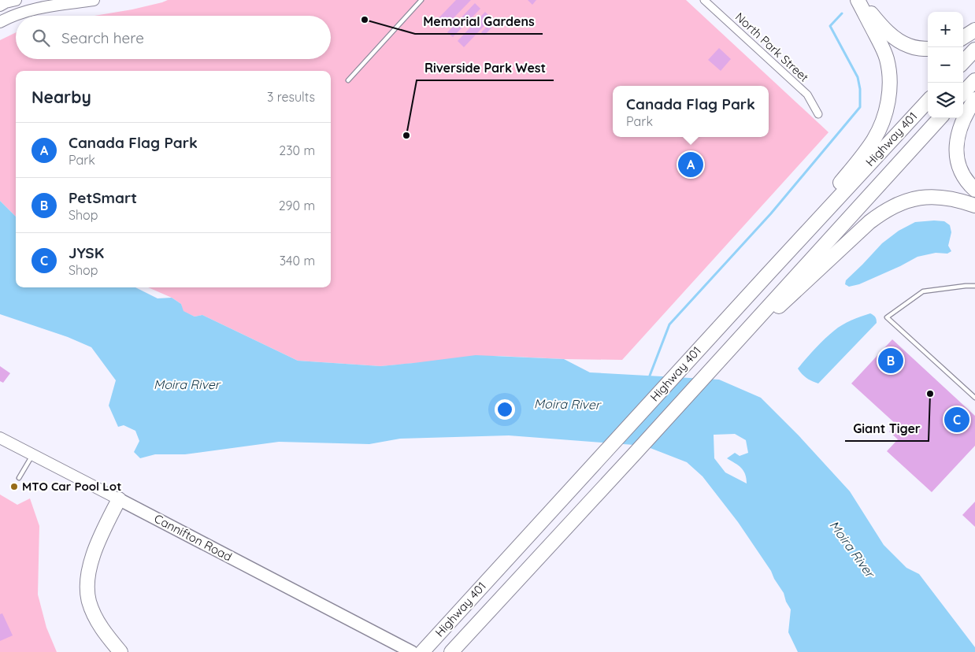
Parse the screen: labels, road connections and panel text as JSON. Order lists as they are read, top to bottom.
{
  "streets": {
    "highway": ["Highway 401"],
    "main road": ["Cannifton Road"],
    "street": ["North Park Street"]
  },
  "water": ["Moira River"],
  "places": [
    "Memorial Gardens",
    "Riverside Park West",
    "Giant Tiger",
    "MTO Car Pool Lot"
  ],
  "page": {
    "map_buttons": ["+", "−"],
    "search": "Search here",
    "heading": ["Nearby", "3 results"],
    "popup": ["Canada Flag Park", "Park"],
    "list": [
      {
        "mark": "A",
        "name": "Canada Flag Park",
        "note": "Park",
        "value": "230 m"
      },
      {
        "mark": "B",
        "name": "PetSmart",
        "note": "Shop",
        "value": "290 m"
      },
      {
        "mark": "C",
        "name": "JYSK",
        "note": "Shop",
        "value": "340 m"
      }
    ],
    "pins": ["A", "B", "C"]
  }
}
